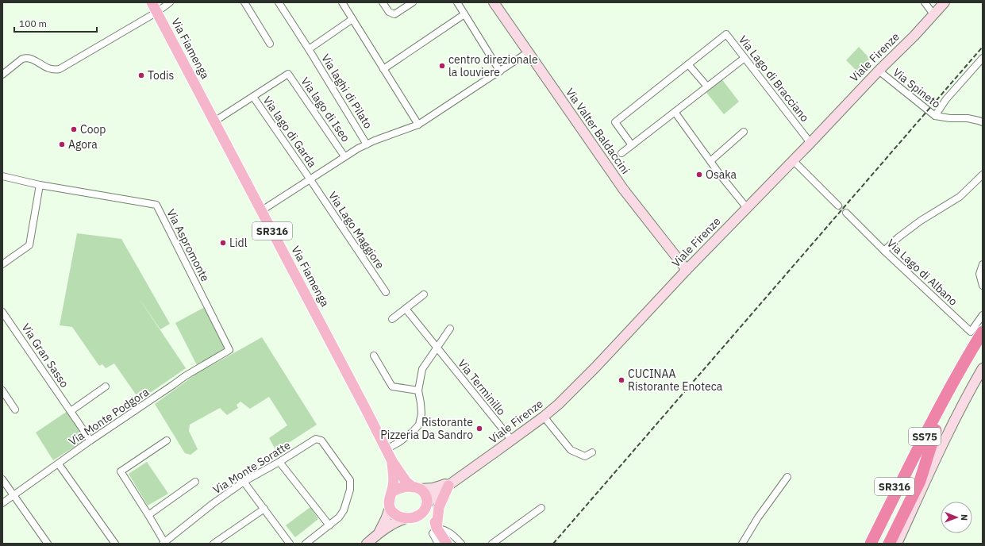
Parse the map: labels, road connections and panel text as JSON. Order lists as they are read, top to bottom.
{
  "streets": {
    "highway": ["SR316", "SS75"],
    "main road": ["Via Fiamenga", "Viale Firenze", "Via Valter Baldaccini"],
    "street": [
      "Via Lago di Bracciano",
      "Via Spineto",
      "Via laghi di Pilato",
      "Via lago di Iseo",
      "Via lago di Garda",
      "Via Lago Maggiore",
      "Via Aspromonte",
      "Via Lago di Albano",
      "Via Gran Sasso",
      "Via Terminillo",
      "Via Monte Podgora",
      "Via Monte Soratte"
    ]
  },
  "crossings": [
    ["Via Fiamenga", "Viale Firenze"],
    ["Via Fiamenga", "SR316"],
    ["Viale Firenze", "Via Lago di Bracciano"],
    ["Viale Firenze", "Via Spineto"],
    ["Viale Firenze", "Via Valter Baldaccini"],
    ["Viale Firenze", "SR316"],
    ["Viale Firenze", "Via Terminillo"],
    ["Via lago di Iseo", "Via lago di Garda"],
    ["Via lago di Garda", "Via Lago Maggiore"],
    ["SR316", "SS75"],
    ["Via Aspromonte", "Via Monte Podgora"],
    ["Via Gran Sasso", "Via Monte Podgora"]
  ],
  "places": [
    "centro direzionale la louviere",
    "Todis",
    "Coop",
    "Agora",
    "Osaka",
    "Lidl",
    "CUCINAA Ristorante Enoteca",
    "Ristorante Pizzeria Da Sandro"
  ],
  "scale_bar": "100 m",
  "north": "right"
}
